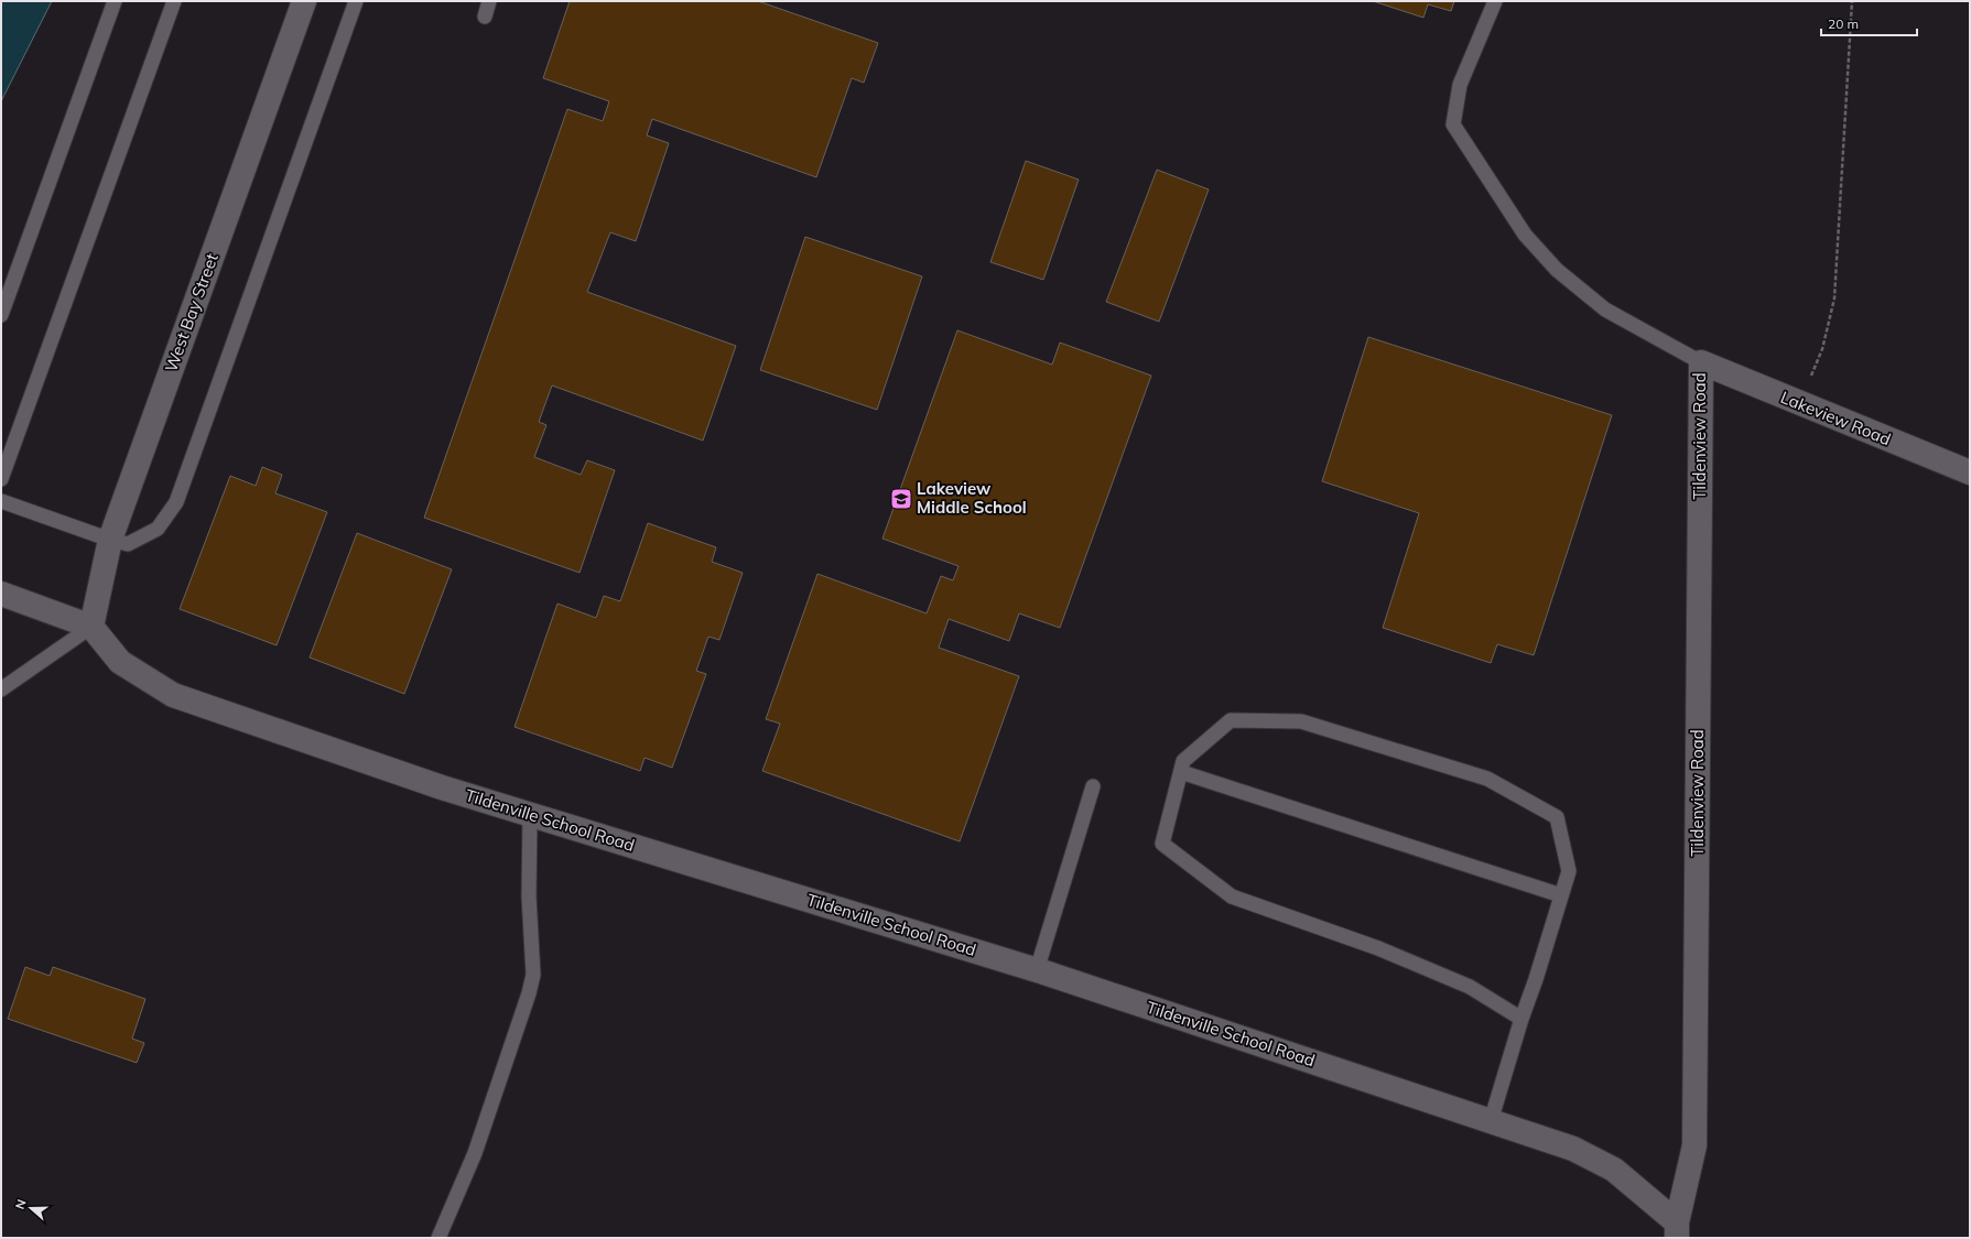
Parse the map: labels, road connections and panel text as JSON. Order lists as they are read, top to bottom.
{
  "streets": {
    "street": [
      "West Bay Street",
      "Lakeview Road",
      "Tildenview Road",
      "Tildenville School Road"
    ]
  },
  "crossings": [
    ["West Bay Street", "Tildenville School Road"],
    ["Lakeview Road", "Tildenview Road"],
    ["Tildenview Road", "Tildenville School Road"]
  ],
  "places": {
    "school or university": ["Lakeview Middle School"]
  },
  "scale_bar": "20 m",
  "north": "left"
}
